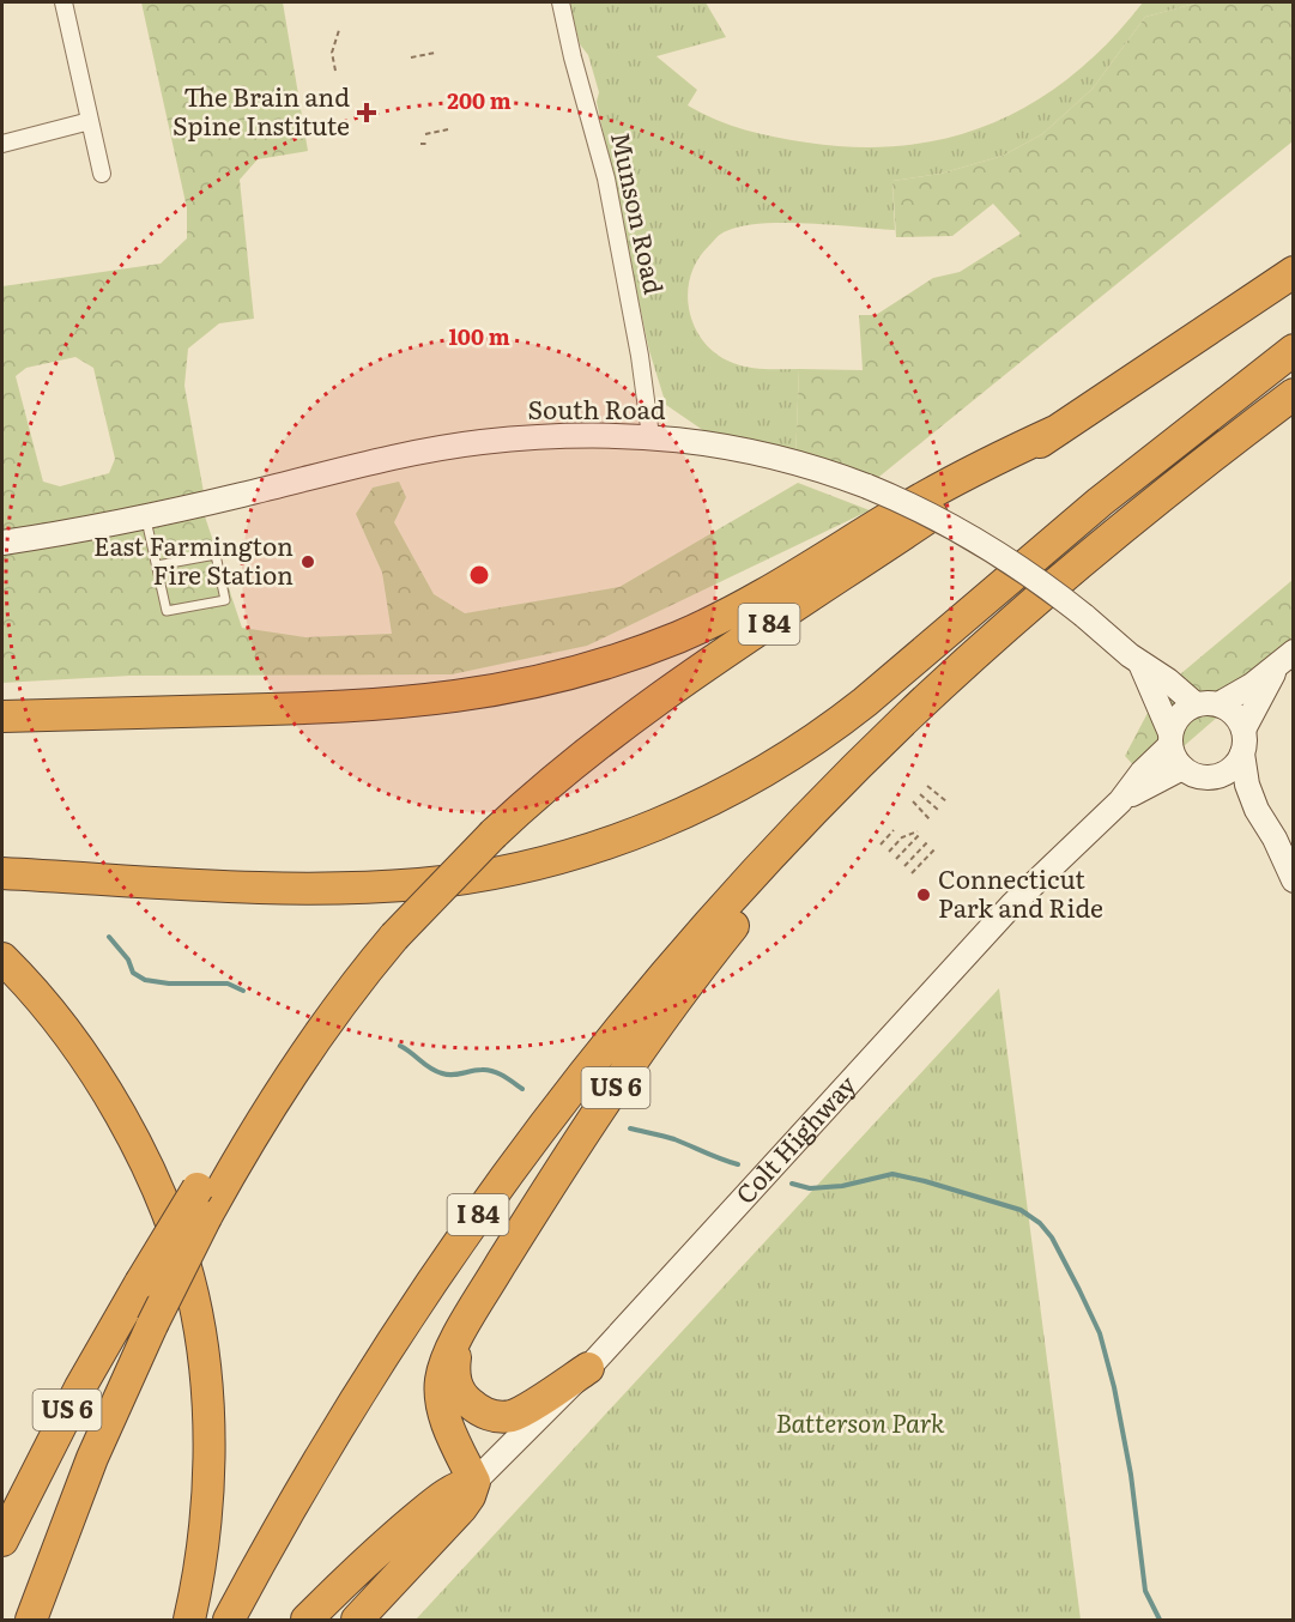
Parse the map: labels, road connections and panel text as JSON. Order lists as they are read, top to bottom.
{
  "streets": {
    "highway": ["I 84", "US 6", "Colt Highway"],
    "main road": ["South Road"],
    "street": ["Munson Road"]
  },
  "crossings": [
    ["Munson Road", "South Road"],
    ["South Road", "Colt Highway"],
    ["I 84", "US 6"],
    ["US 6", "Colt Highway"]
  ],
  "parks": ["Batterson Park"],
  "places": {
    "health": ["The Brain and Spine Institute"],
    "other": ["East Farmington Fire Station", "Connecticut Park and Ride"]
  },
  "rings": ["200 m", "100 m"]
}
